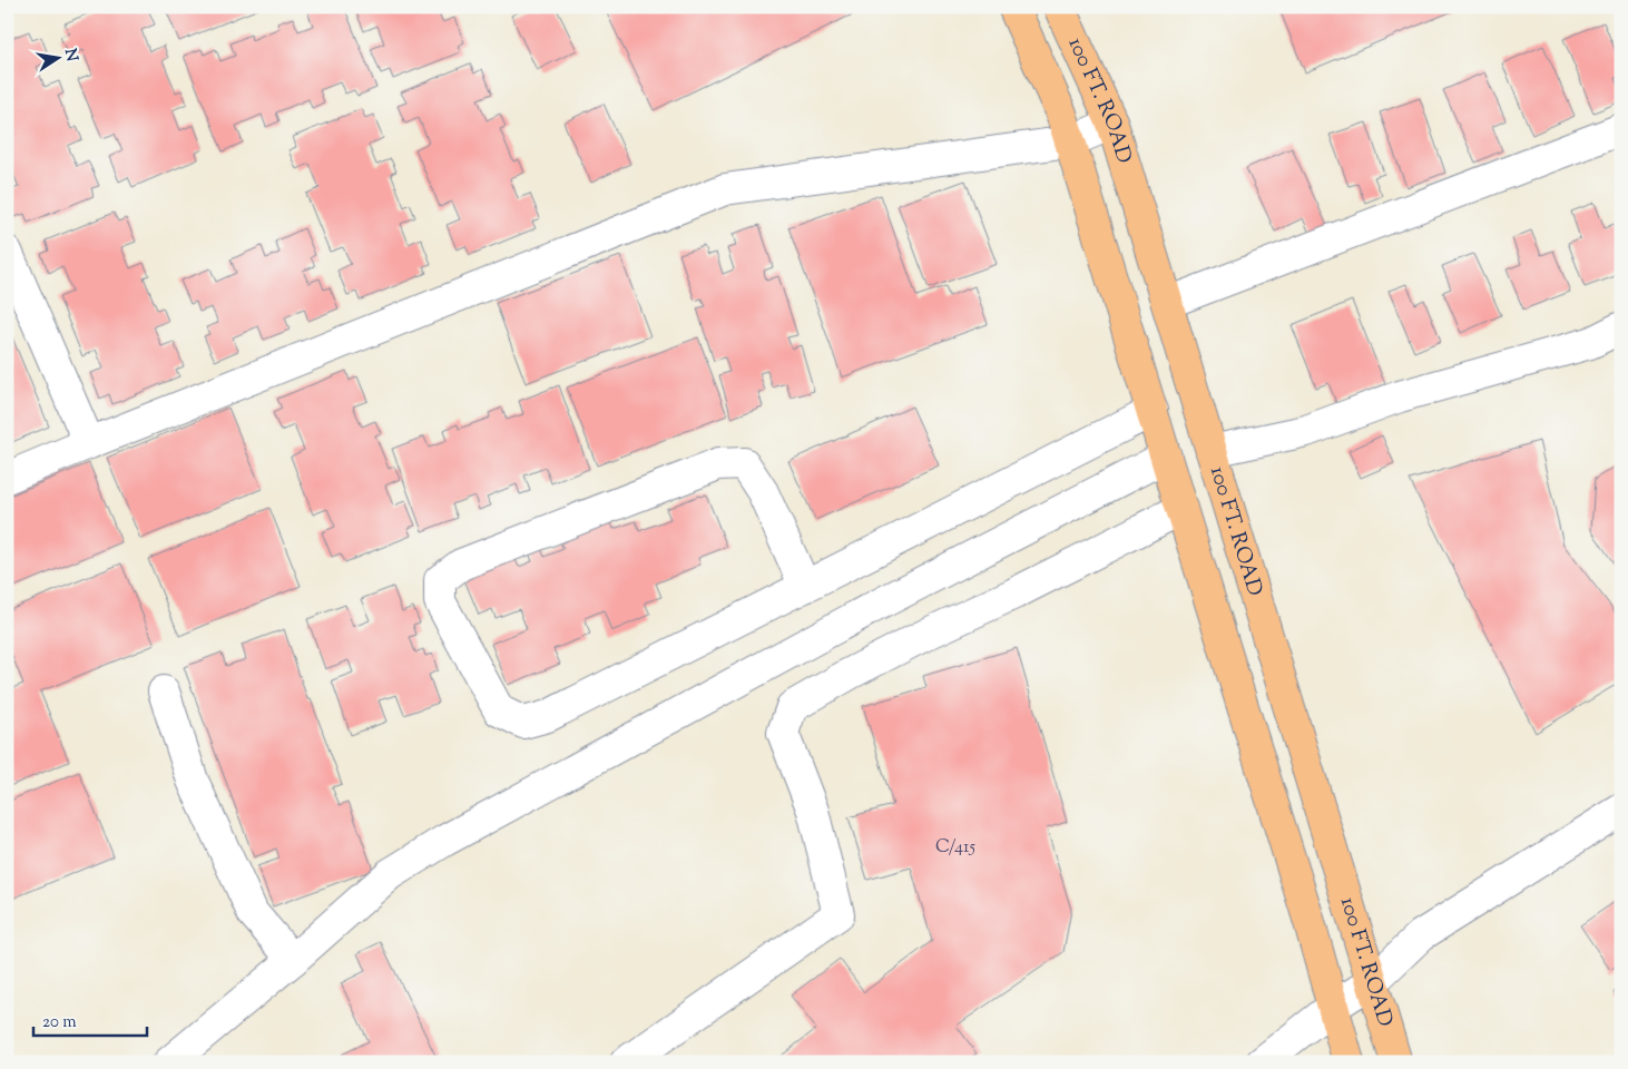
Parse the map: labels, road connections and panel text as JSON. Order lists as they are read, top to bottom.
{
  "streets": {
    "main road": ["100 FT. ROAD"]
  },
  "house_numbers": ["C/415"],
  "scale_bar": "20 m",
  "north": "right"
}
